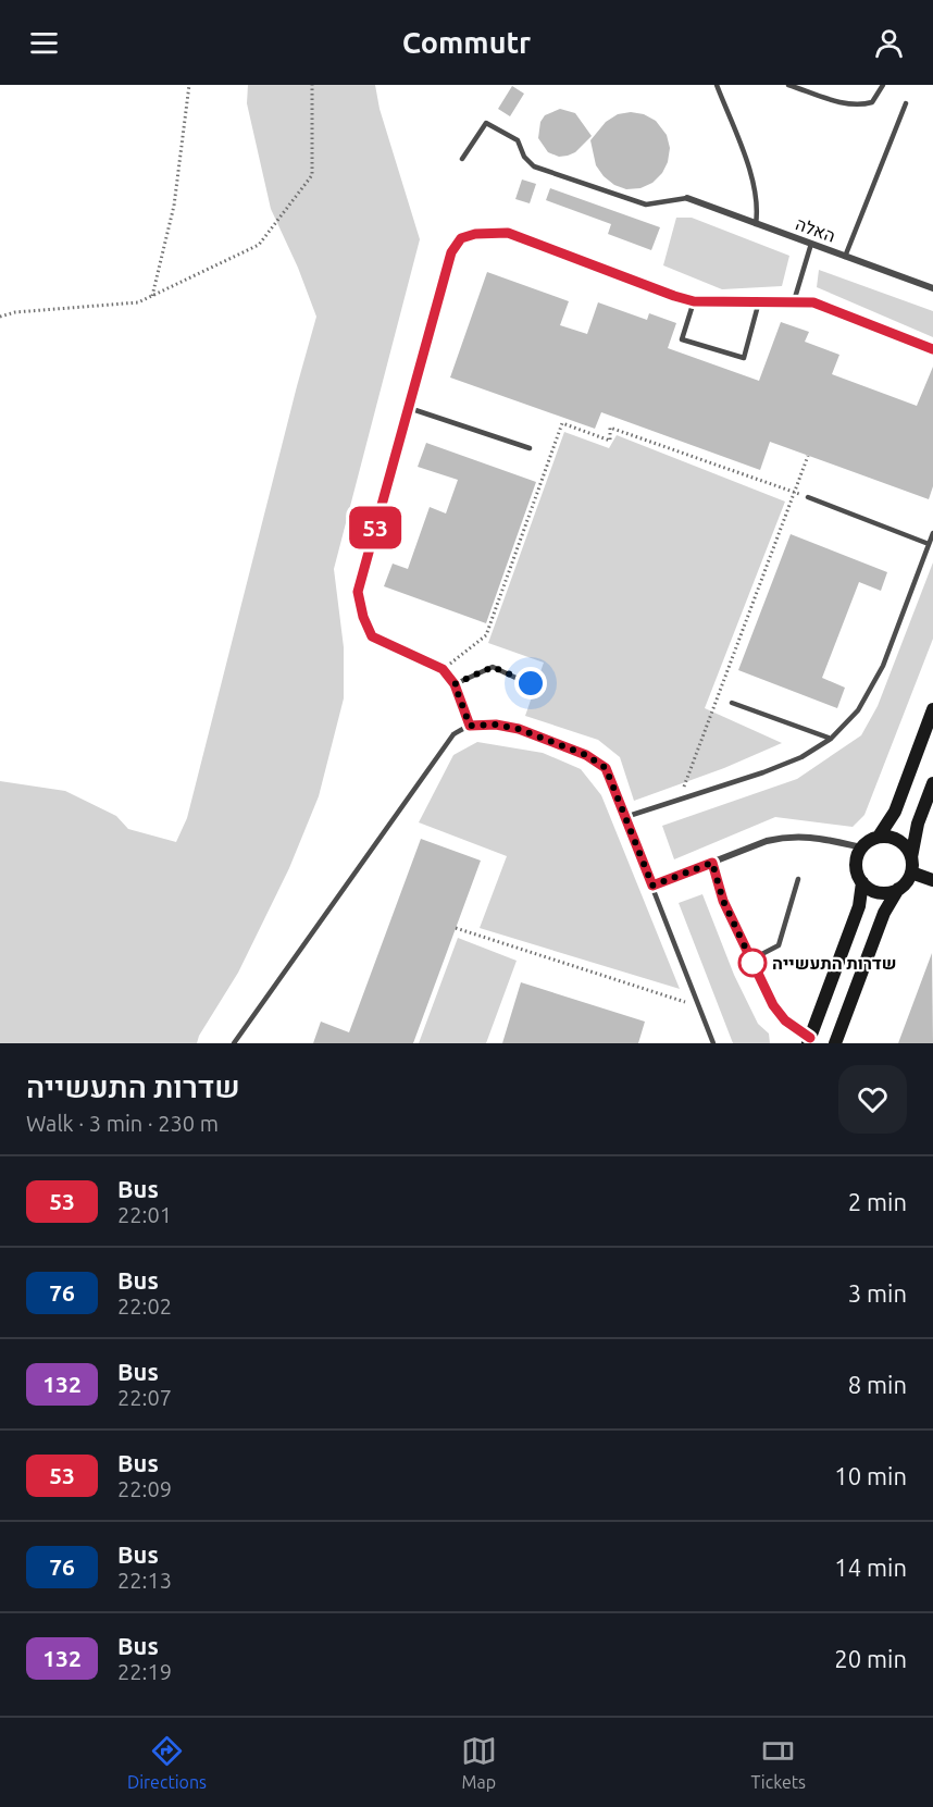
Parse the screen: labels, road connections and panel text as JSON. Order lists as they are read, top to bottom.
{
  "streets": {
    "street": ["האלה"]
  },
  "places": ["שדרות התעשייה"],
  "lines": ["bus line 53"],
  "page": {
    "header": "Commutr",
    "on_map": "53",
    "heading": ["שדרות התעשייה", "Walk · 3 min · 230 m"],
    "list": [
      {
        "mark": "53",
        "name": "Bus",
        "note": "22:01",
        "value": "2 min"
      },
      {
        "mark": "76",
        "name": "Bus",
        "note": "22:02",
        "value": "3 min"
      },
      {
        "mark": "132",
        "name": "Bus",
        "note": "22:07",
        "value": "8 min"
      },
      {
        "mark": "53",
        "name": "Bus",
        "note": "22:09",
        "value": "10 min"
      },
      {
        "mark": "76",
        "name": "Bus",
        "note": "22:13",
        "value": "14 min"
      },
      {
        "mark": "132",
        "name": "Bus",
        "note": "22:19",
        "value": "20 min"
      }
    ],
    "tabs": ["Directions", "Map", "Tickets"]
  }
}
